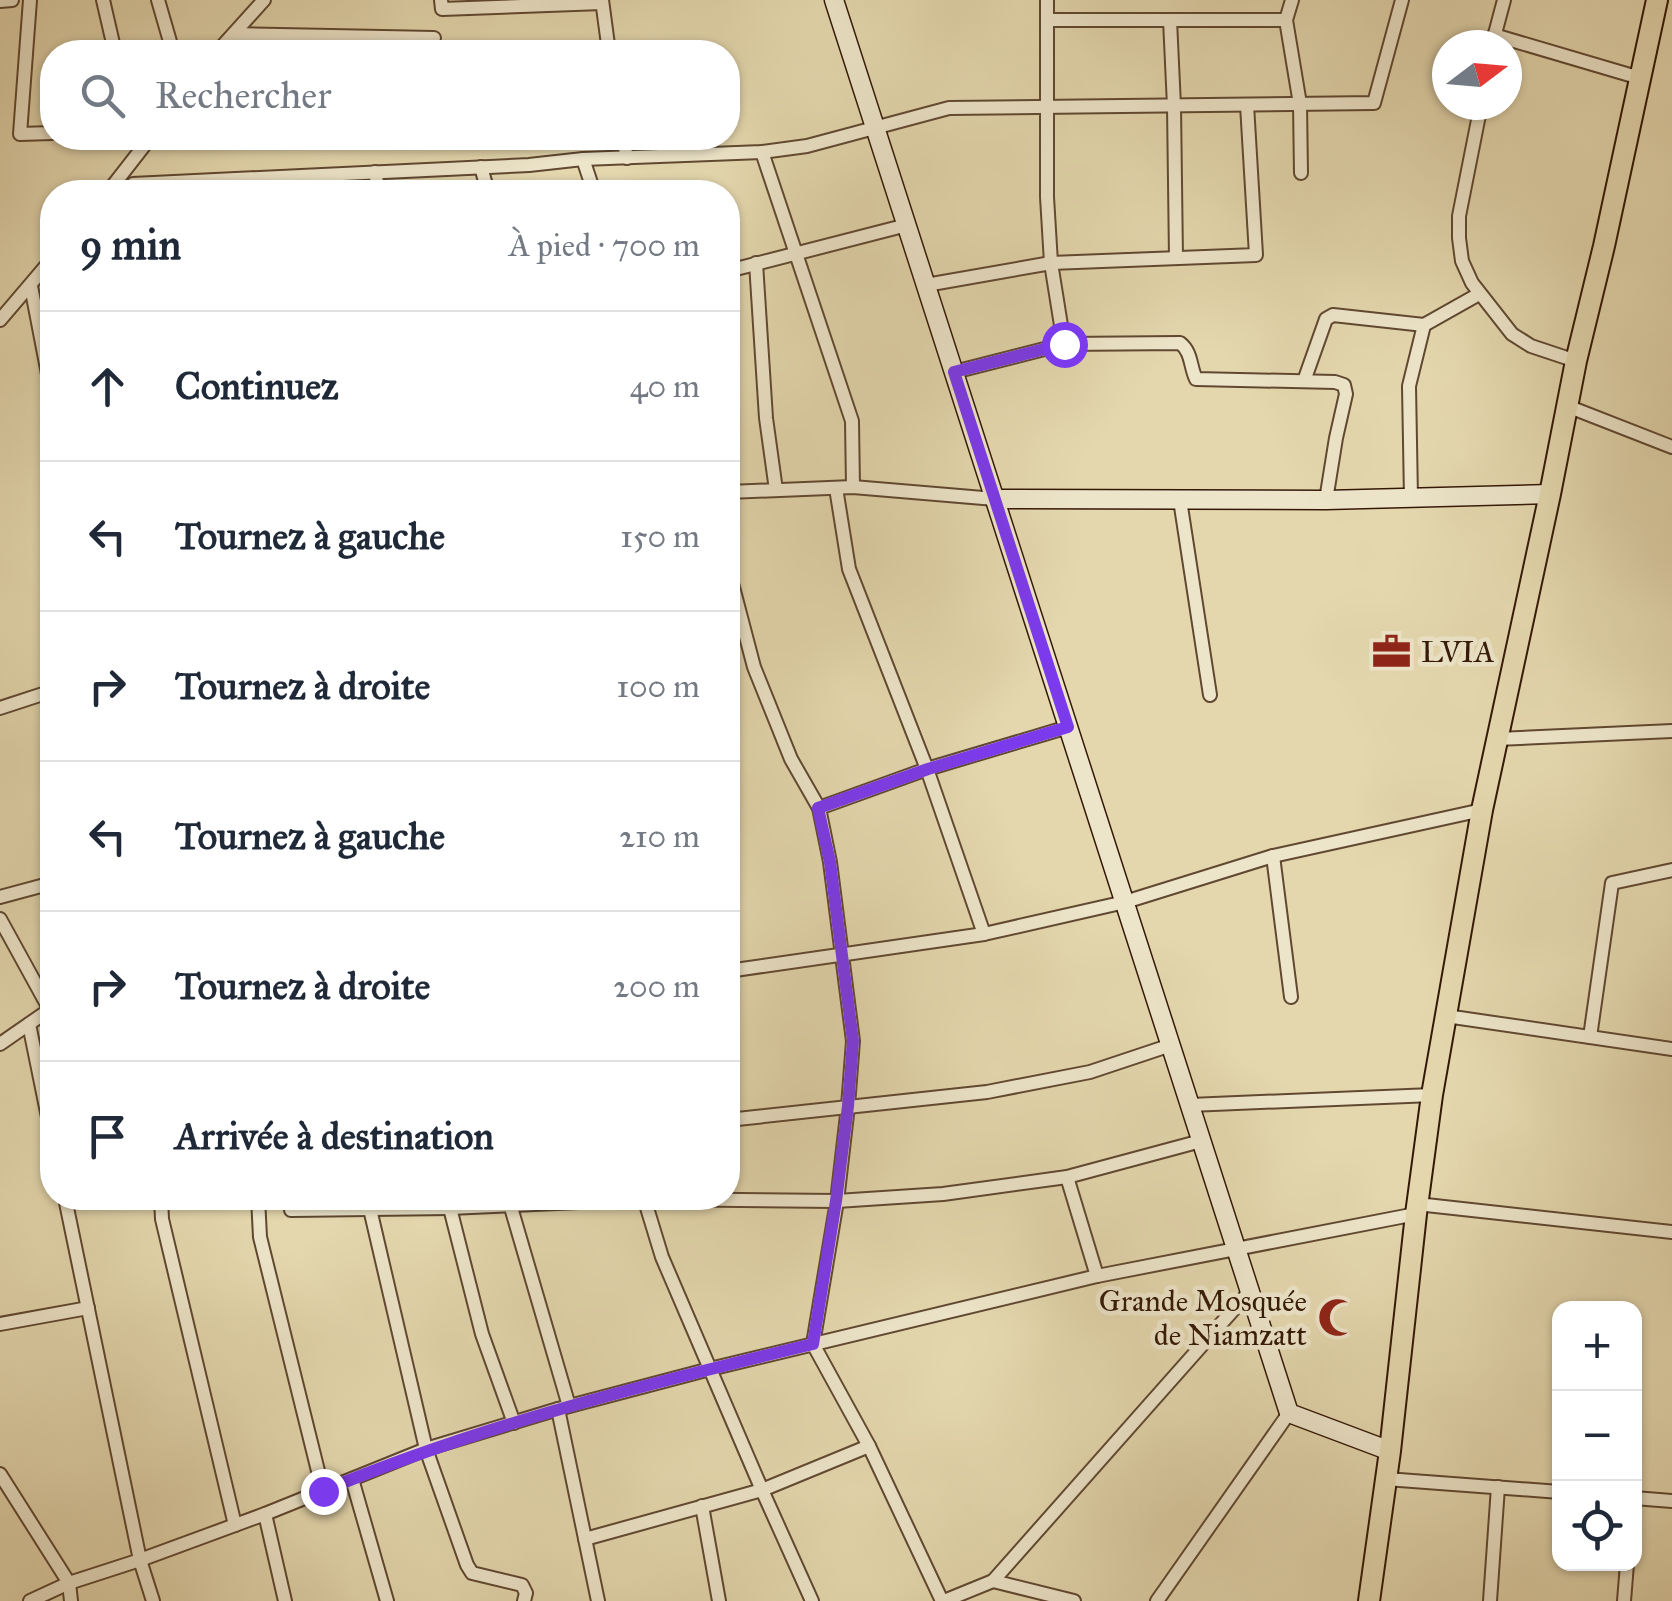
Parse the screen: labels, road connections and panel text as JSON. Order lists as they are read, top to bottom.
{
  "places": {
    "office": ["LVIA"],
    "mosque": ["Grande Mosquée de Niamzatt"]
  },
  "north": "right",
  "page": {
    "search": "Rechercher",
    "heading": ["9 min", "À pied · 700 m"],
    "list": [
      ["Continuez", "40 m"],
      ["Tournez à gauche", "150 m"],
      ["Tournez à droite", "100 m"],
      ["Tournez à gauche", "210 m"],
      ["Tournez à droite", "200 m"],
      "Arrivée à destination"
    ],
    "map_buttons": ["+", "−"]
  }
}
